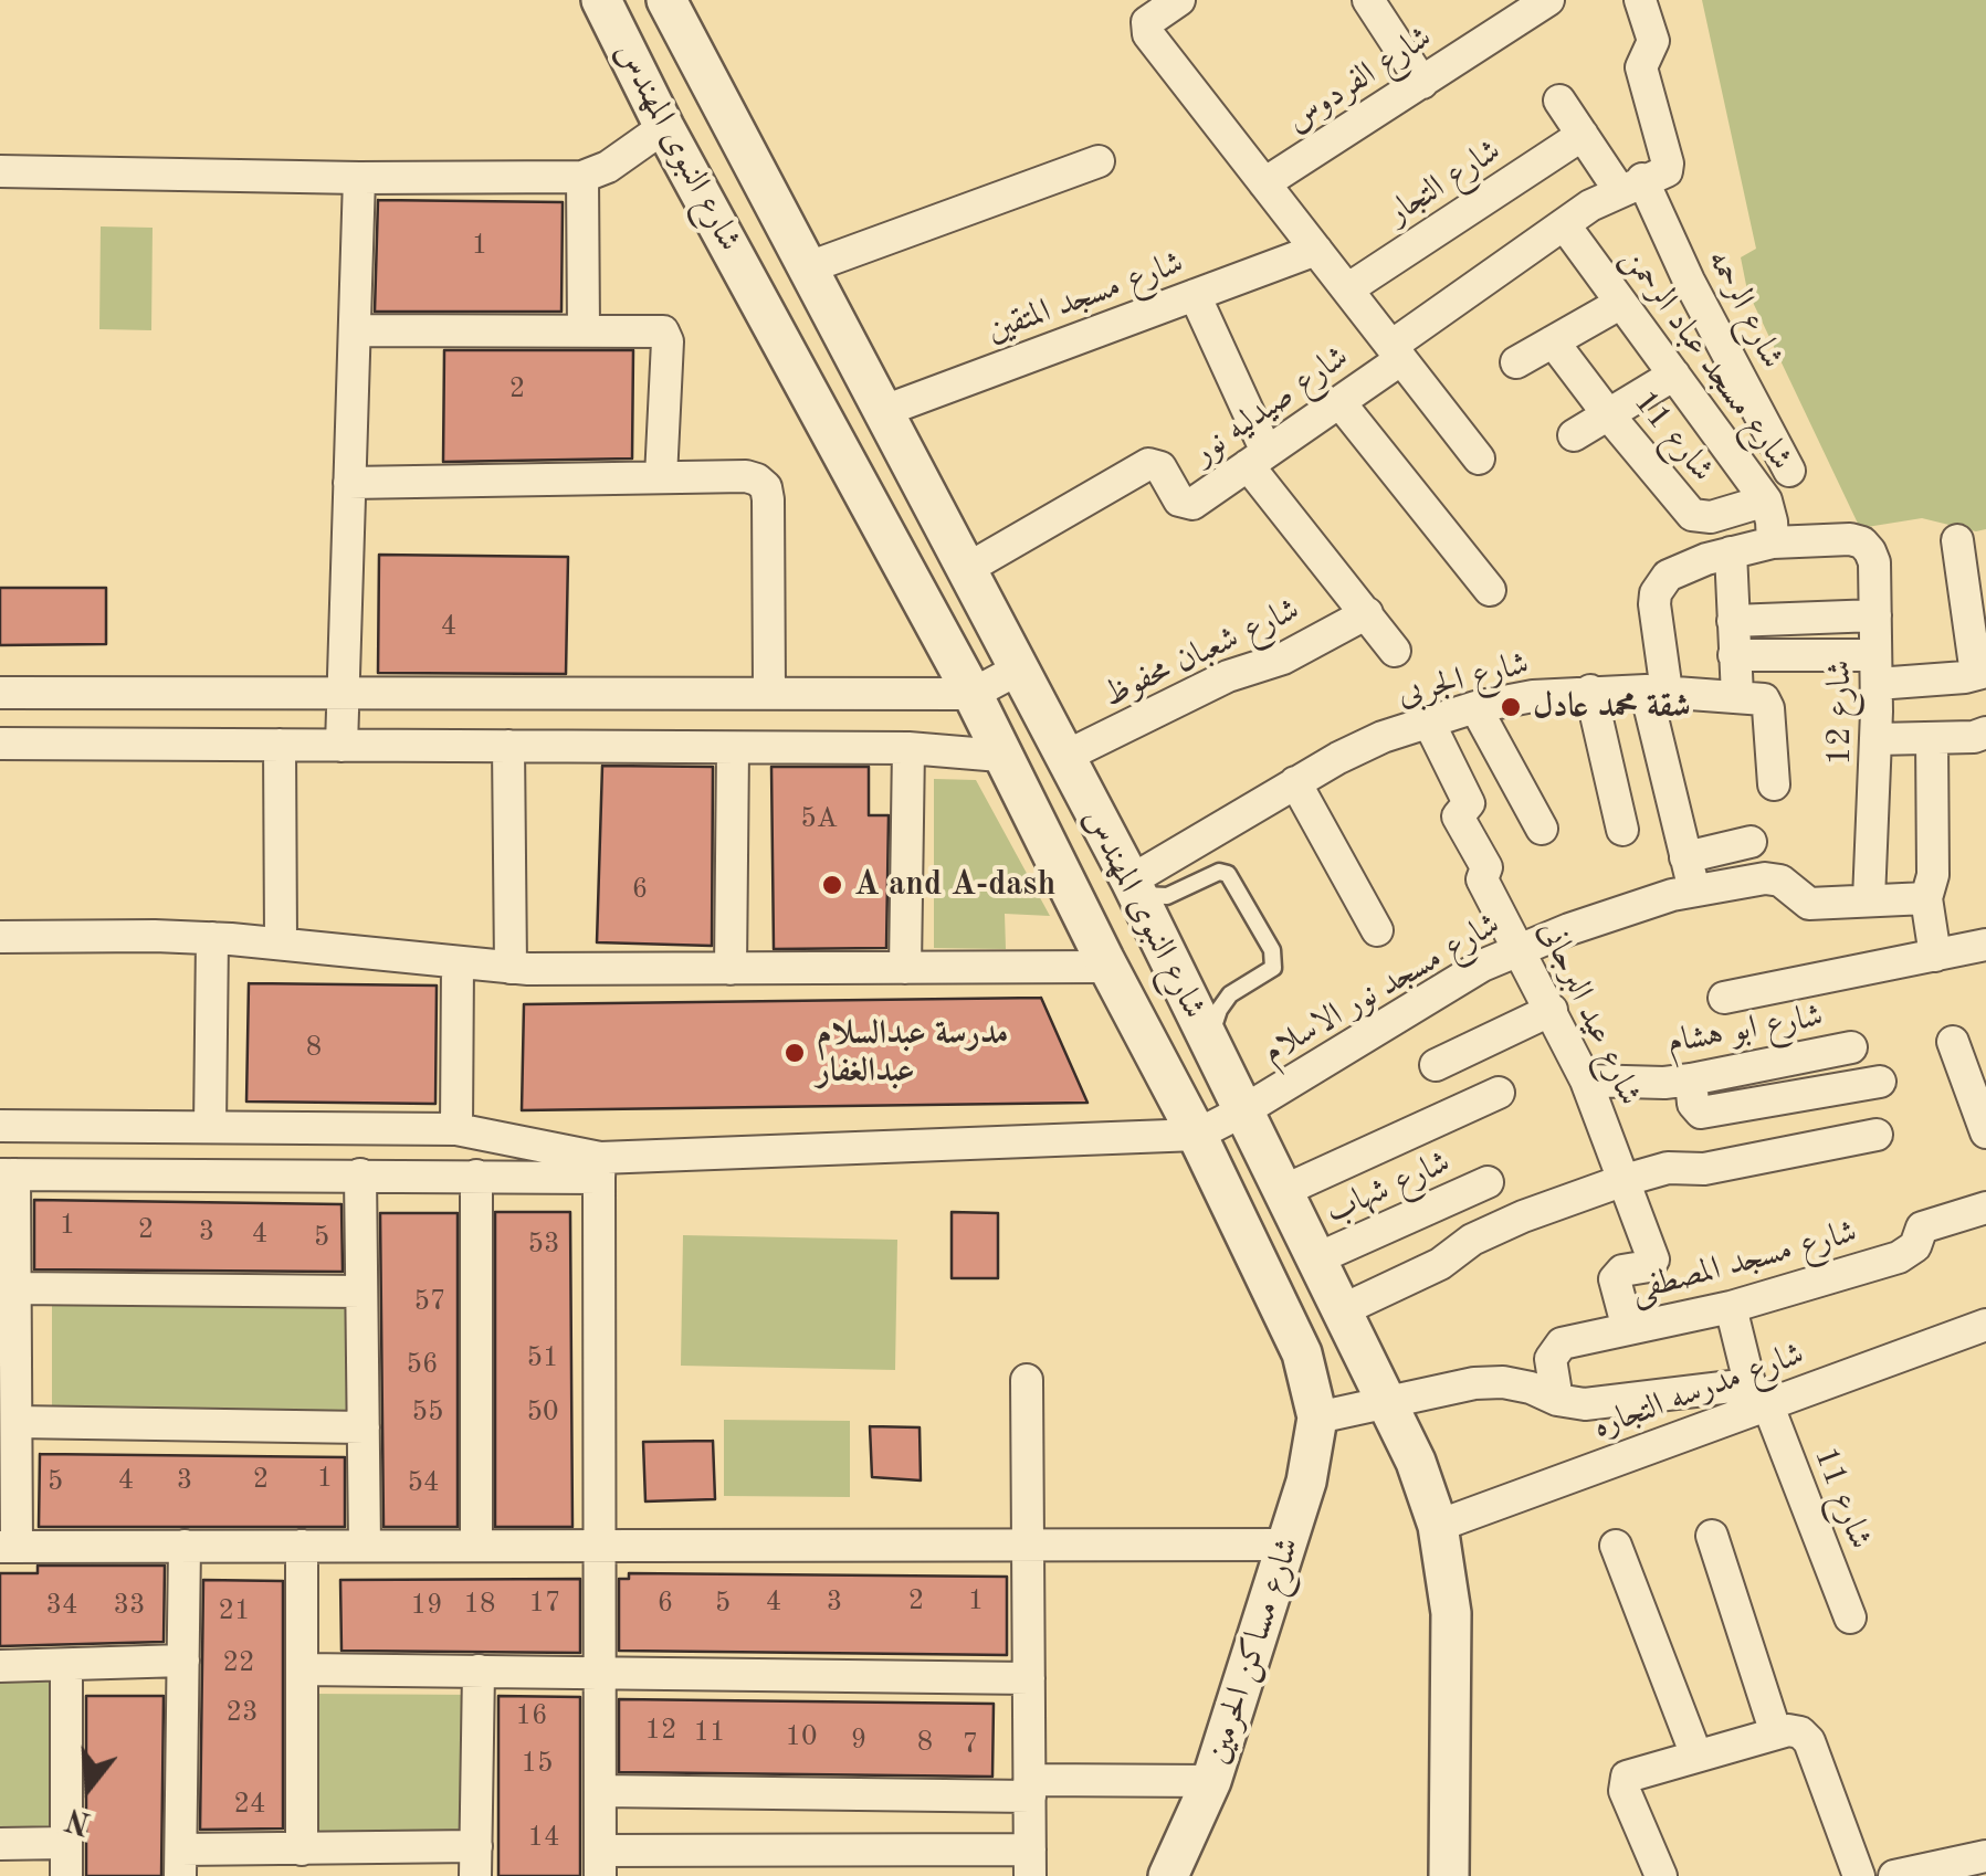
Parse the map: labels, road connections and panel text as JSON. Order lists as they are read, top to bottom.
{
  "streets": {
    "street": [
      "شارع الفردوس",
      "شارع النبوى المهندس",
      "شارع التجار",
      "شارع مسجد المتقين",
      "شارع الرحمه",
      "شارع مسجد عباد الرحمن",
      "شارع صيدليه نور",
      "شارع 11",
      "شارع شعبان محفوظ",
      "شارع الجربى",
      "شارع 12",
      "شارع مسجد نور الاسلام",
      "شارع عيد البرجانى",
      "شارع ابو هشام",
      "شارع شهاب",
      "شارع مسجد المصطفى",
      "شارع مدرسه التجاره",
      "شارع مساكن الحرمين"
    ]
  },
  "crossings": [
    ["شارع النبوى المهندس", "شارع مسجد المتقين"],
    ["شارع النبوى المهندس", "شارع صيدليه نور"],
    ["شارع النبوى المهندس", "شارع شعبان محفوظ"],
    ["شارع النبوى المهندس", "شارع الجربى"],
    ["شارع النبوى المهندس", "شارع مسجد نور الاسلام"],
    ["شارع النبوى المهندس", "شارع شهاب"],
    ["شارع النبوى المهندس", "شارع مدرسه التجاره"],
    ["شارع النبوى المهندس", "شارع مساكن الحرمين"],
    ["شارع مسجد عباد الرحمن", "شارع 11"],
    ["شارع مسجد عباد الرحمن", "شارع 12"],
    ["شارع 11", "شارع مسجد المصطفى"],
    ["شارع 11", "شارع مدرسه التجاره"],
    ["شارع الجربى", "شارع عيد البرجانى"],
    ["شارع 12", "شارع مسجد نور الاسلام"],
    ["شارع مسجد نور الاسلام", "شارع عيد البرجانى"],
    ["شارع عيد البرجانى", "شارع ابو هشام"],
    ["شارع عيد البرجانى", "شارع مسجد المصطفى"]
  ],
  "places": ["شقة محمد عادل", "A and A-dash", "مدرسة عبدالسلام عبدالغفار"],
  "house_numbers": [
    "1",
    "2",
    "4",
    "5A",
    "6",
    "8",
    "1",
    "2",
    "3",
    "4",
    "5",
    "53",
    "57",
    "51",
    "56",
    "55",
    "50",
    "1",
    "2",
    "4",
    "3",
    "5",
    "54",
    "2",
    "1",
    "4",
    "3",
    "17",
    "6",
    "5",
    "18",
    "34",
    "33",
    "19",
    "21",
    "22",
    "23",
    "16",
    "12",
    "11",
    "10",
    "9",
    "8",
    "7",
    "15",
    "24",
    "14"
  ],
  "north": "bottom"
}
